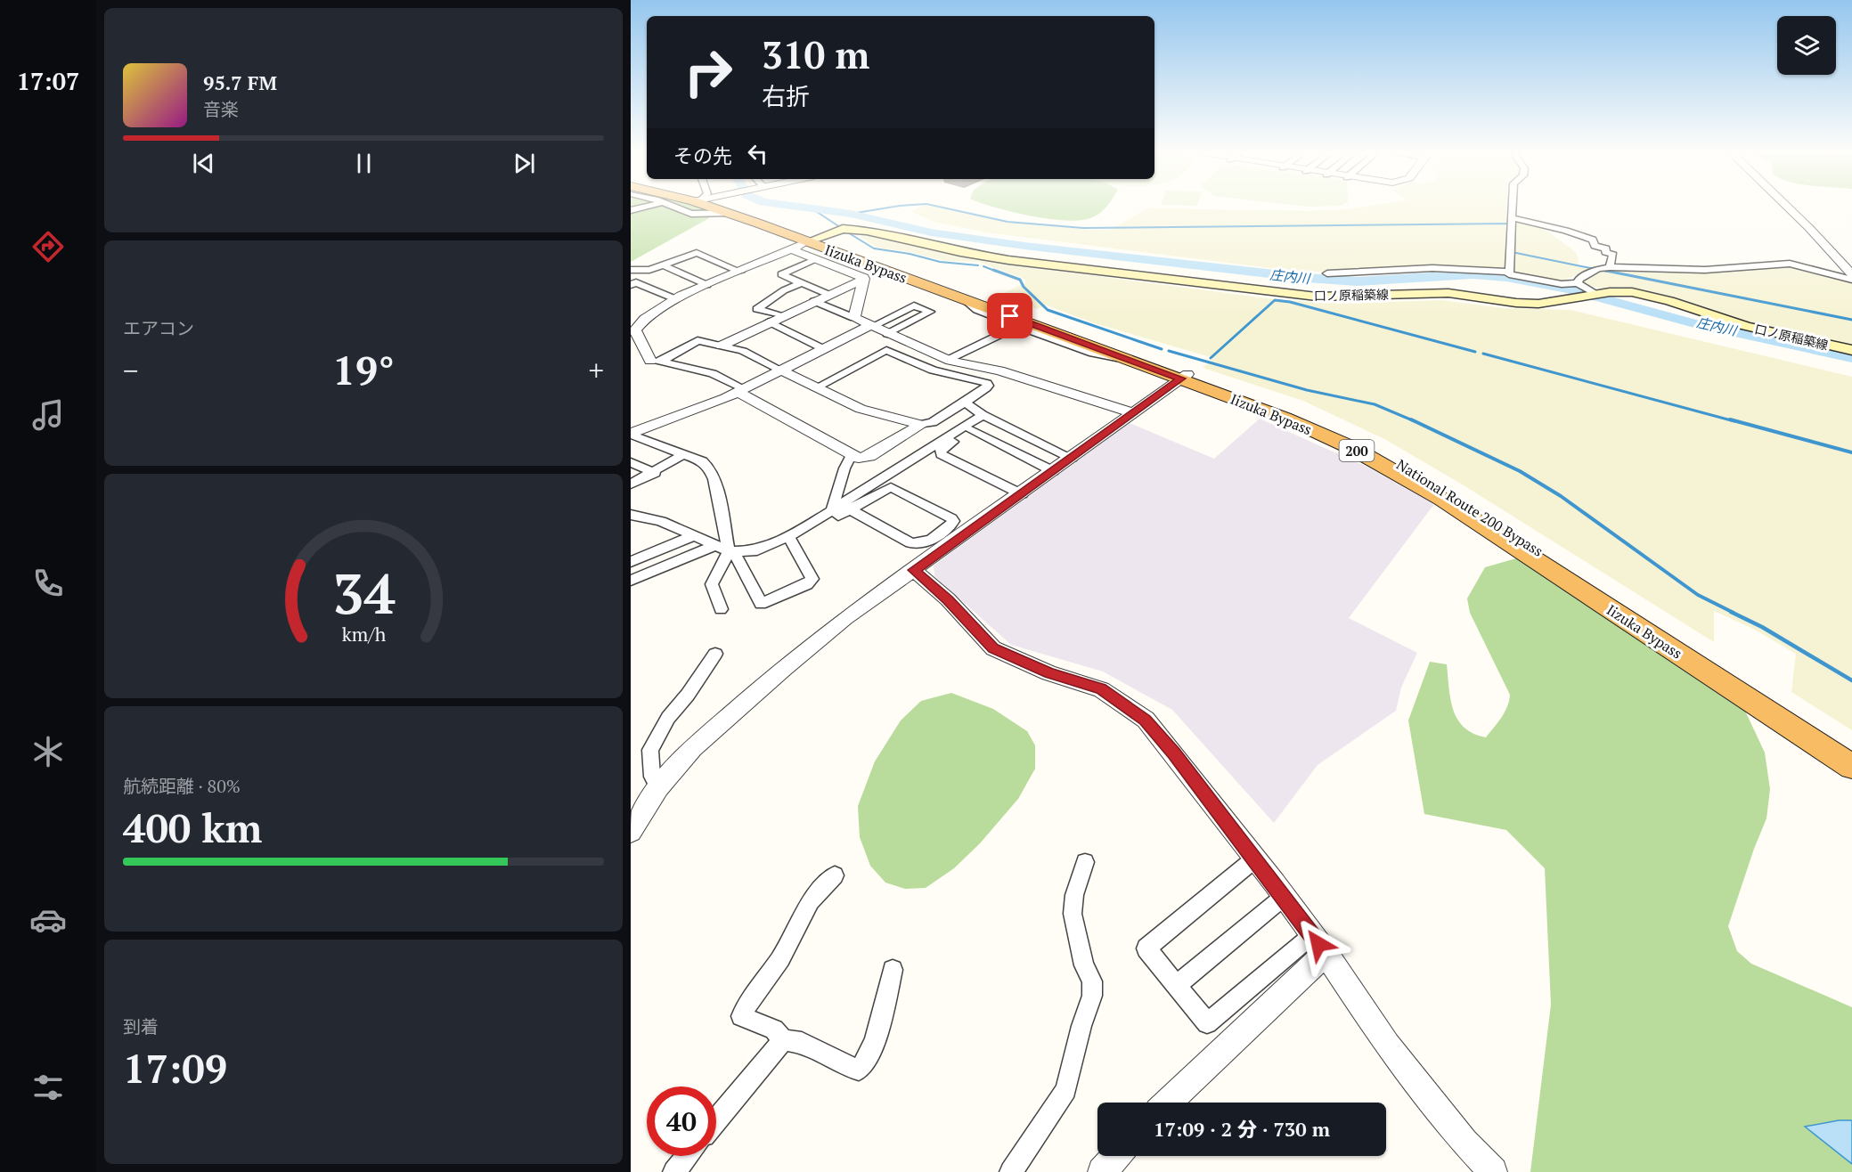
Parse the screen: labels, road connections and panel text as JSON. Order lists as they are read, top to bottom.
{
  "streets": {
    "highway": ["Iizuka Bypass", "200", "National Route 200 Bypass"],
    "main road": ["口ノ原稲築線"]
  },
  "crossings": [
    ["Iizuka Bypass", "口ノ原稲築線"],
    ["Iizuka Bypass", "National Route 200 Bypass"],
    ["口ノ原稲築線", "National Route 200 Bypass"]
  ],
  "water": ["庄内川"],
  "page": {
    "tabs": "17:07",
    "turn": ["310 m", "右折"],
    "song": ["95.7 FM", "音楽"],
    "then": "その先",
    "tile": [
      "エアコン",
      ["航続距離 · 80%", "400 km"],
      ["到着", "17:09"]
    ],
    "heat": ["−", "19°", "+"],
    "limit": "40",
    "trip": "17:09 · 2 分 · 730 m",
    "gauge": ["34", "km/h"]
  }
}
